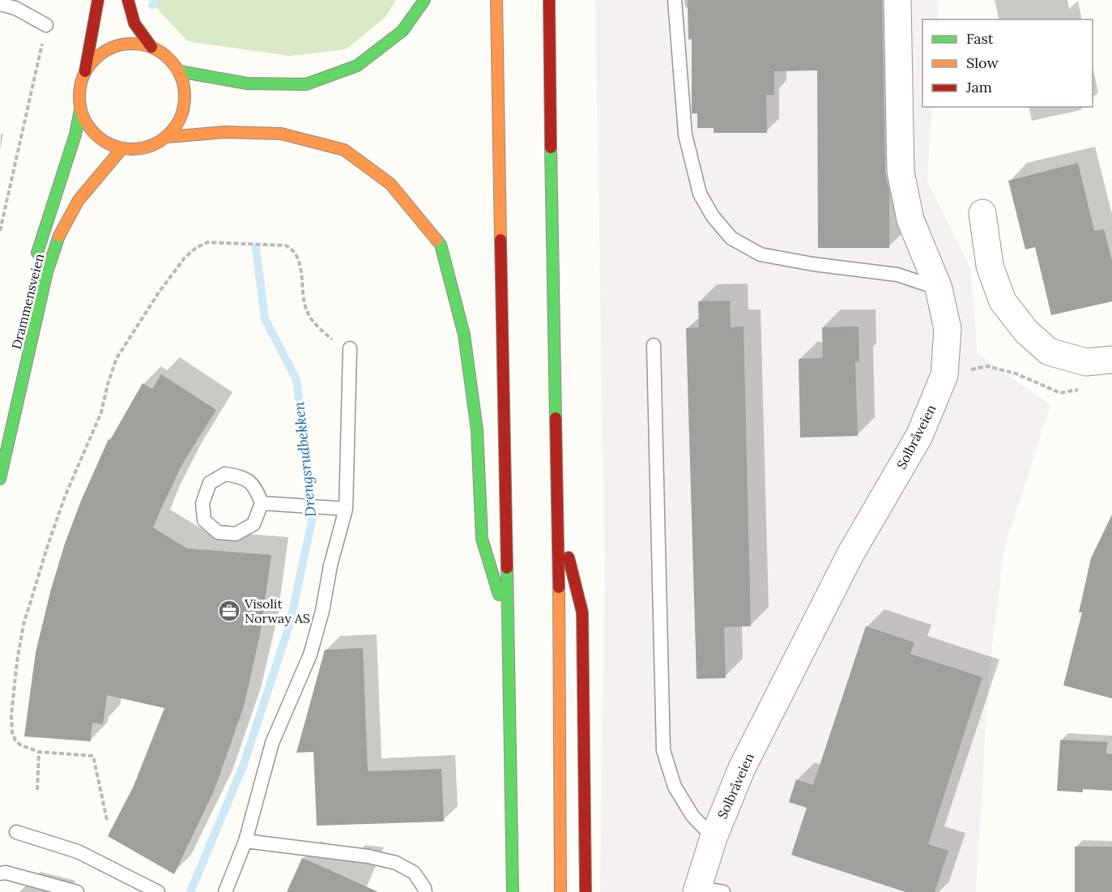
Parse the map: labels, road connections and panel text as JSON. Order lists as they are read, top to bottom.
{
  "streets": {
    "main road": ["Drammensveien"],
    "street": ["Solbråveien"]
  },
  "water": ["Drengsrudbekken"],
  "places": {
    "office": ["Visolit Norway AS"]
  },
  "legend": ["Fast", "Slow", "Jam"]
}
